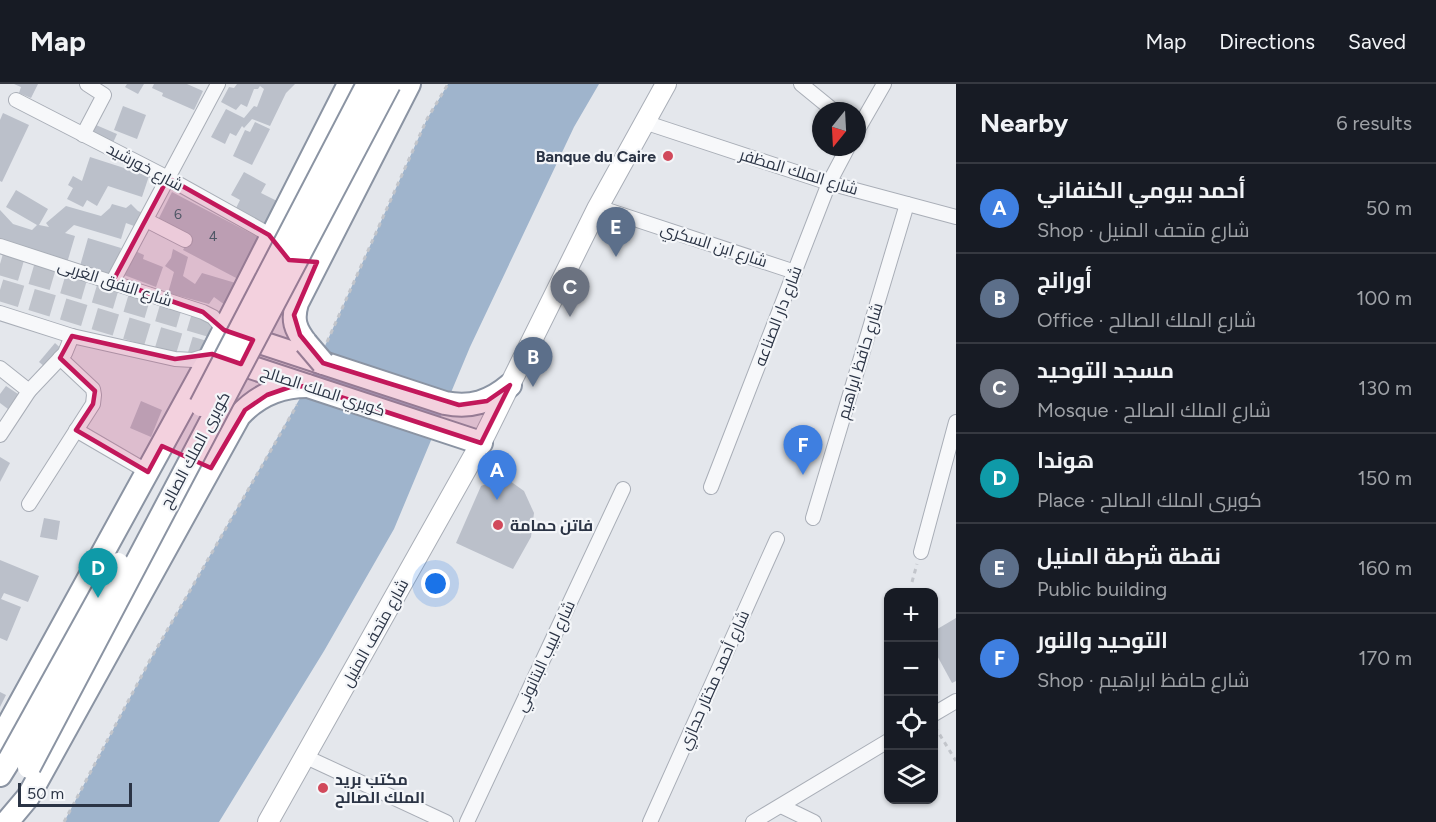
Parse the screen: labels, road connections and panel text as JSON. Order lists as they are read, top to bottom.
{
  "streets": {
    "highway": ["كوبري الملك الصالح", "كوبرى الملك الصالح"],
    "main road": ["شارع متحف المنيل"],
    "street": [
      "شارع خورشيد",
      "شارع الملك المظفر",
      "شارع ابن السكري",
      "شارع النفق الغربى",
      "شارع دار الصناعه",
      "شارع حافظ ابراهيم",
      "شارع لبيب البتانوني",
      "شارع أحمد مختار حجازي"
    ]
  },
  "crossings": [
    ["شارع الملك المظفر", "شارع دار الصناعه"],
    ["شارع الملك المظفر", "شارع حافظ ابراهيم"],
    ["شارع الملك المظفر", "شارع متحف المنيل"],
    ["شارع ابن السكري", "شارع دار الصناعه"],
    ["شارع ابن السكري", "شارع متحف المنيل"],
    ["شارع النفق الغربى", "كوبري الملك الصالح"],
    ["كوبري الملك الصالح", "شارع متحف المنيل"]
  ],
  "places": ["Banque du Caire", "فاتن حمامة", "مكتب بريد الملك الصالح"],
  "house_numbers": ["6", "4"],
  "scale_bar": "50 m",
  "north": "bottom",
  "page": {
    "header": "Map",
    "nav": ["Map", "Directions", "Saved"],
    "heading": ["Nearby", "6 results"],
    "list": [
      {
        "mark": "A",
        "name": "أحمد بيومي الكنفاني",
        "note": "Shop · شارع متحف المنيل",
        "value": "50 m"
      },
      {
        "mark": "B",
        "name": "أورانج",
        "note": "Office · شارع الملك الصالح",
        "value": "100 m"
      },
      {
        "mark": "C",
        "name": "مسجد التوحيد",
        "note": "Mosque · شارع الملك الصالح",
        "value": "130 m"
      },
      {
        "mark": "D",
        "name": "هوندا",
        "note": "Place · كوبرى الملك الصالح",
        "value": "150 m"
      },
      {
        "mark": "E",
        "name": "نقطة شرطة المنيل",
        "note": "Public building",
        "value": "160 m"
      },
      {
        "mark": "F",
        "name": "التوحيد والنور",
        "note": "Shop · شارع حافظ ابراهيم",
        "value": "170 m"
      }
    ],
    "pins": [
      "E",
      "C",
      "B",
      "F",
      "A",
      "D"
    ],
    "map_buttons": ["+", "−"],
    "scale": "50 m"
  }
}
